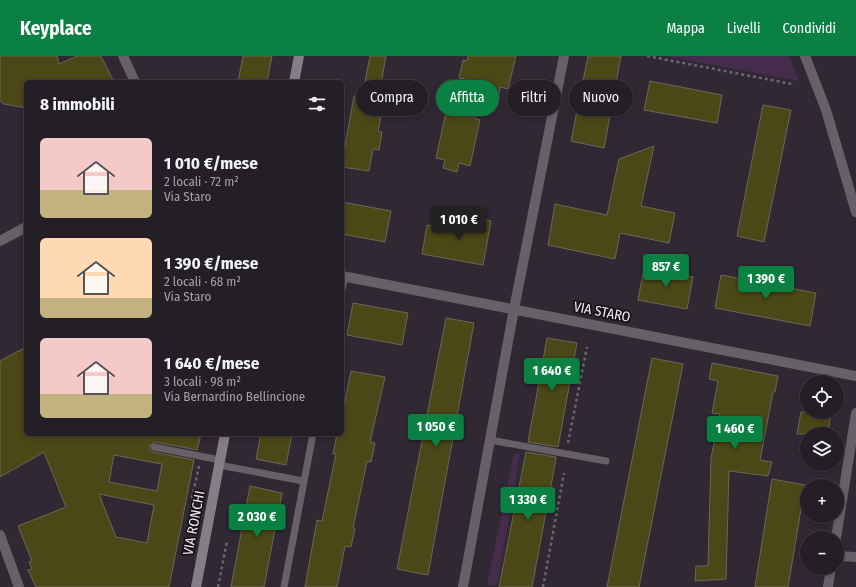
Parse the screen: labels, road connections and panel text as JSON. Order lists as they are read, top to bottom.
{
  "streets": {
    "street": ["VIA STARO", "VIA RONCHI"]
  },
  "page": {
    "header": "Keyplace",
    "nav": ["Mappa", "Livelli", "Condividi"],
    "chip": [
      "Compra",
      "Affitta",
      "Filtri",
      "Nuovo"
    ],
    "heading": "8 immobili",
    "list": [
      {
        "name": "1 010 €/mese",
        "note": "2 locali · 72 m² · Via Staro"
      },
      {
        "name": "1 390 €/mese",
        "note": "2 locali · 68 m² · Via Staro"
      },
      {
        "name": "1 640 €/mese",
        "note": "3 locali · 98 m² · Via Bernardino Bellincione"
      }
    ],
    "price": [
      "1 010 €",
      "857 €",
      "1 390 €",
      "1 640 €",
      "1 050 €",
      "1 460 €",
      "1 330 €",
      "2 030 €"
    ],
    "map_buttons": ["+", "−"]
  }
}
